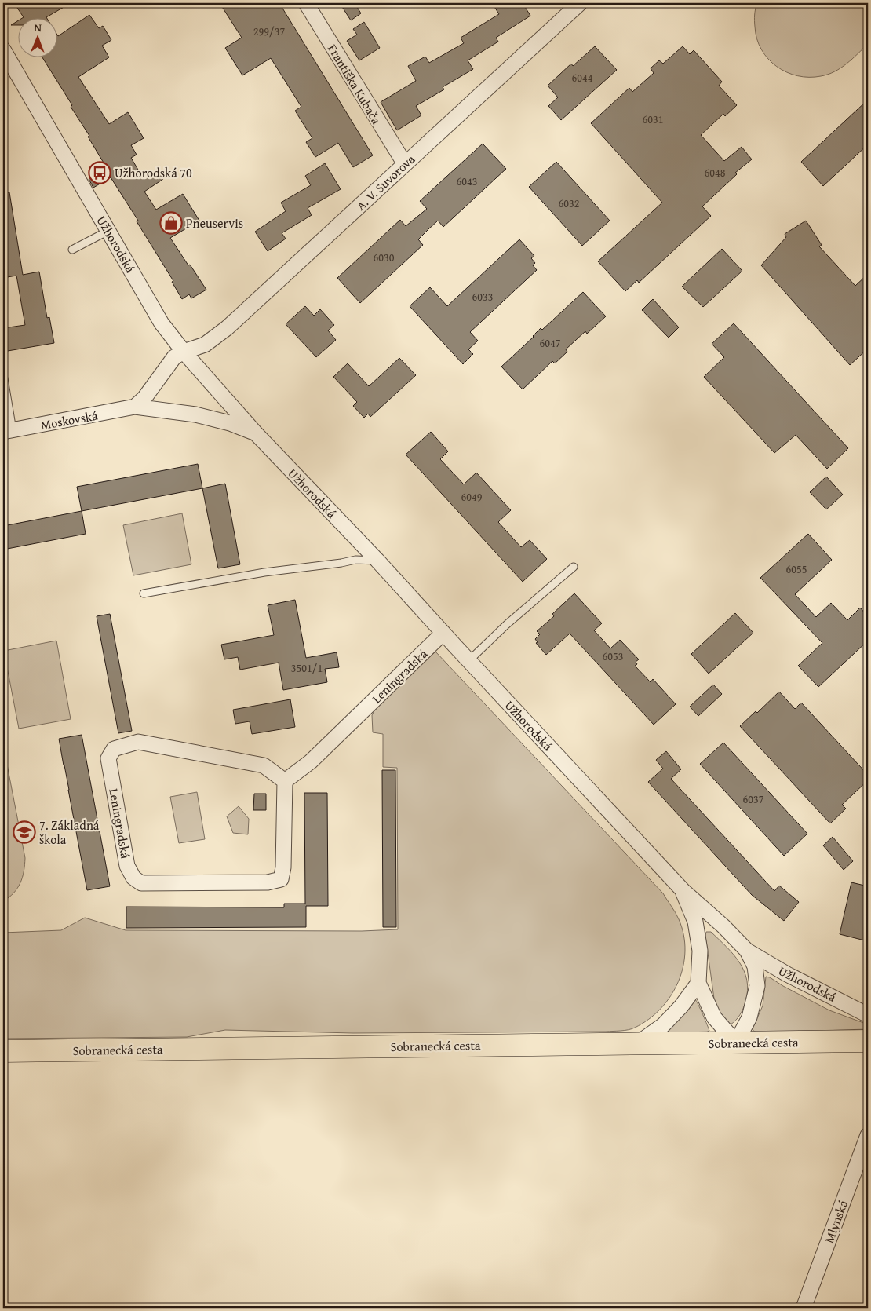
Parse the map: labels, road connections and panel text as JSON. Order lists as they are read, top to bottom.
{
  "streets": {
    "main road": ["Sobranecká cesta"],
    "street": [
      "Františka Kubača",
      "A. V. Suvorova",
      "Užhorodská",
      "Moskovská",
      "Leningradská",
      "Mlynská"
    ]
  },
  "crossings": [
    ["Františka Kubača", "A. V. Suvorova"],
    ["A. V. Suvorova", "Užhorodská"],
    ["Užhorodská", "Moskovská"],
    ["Užhorodská", "Leningradská"],
    ["Užhorodská", "Sobranecká cesta"]
  ],
  "places": {
    "bus stop": ["Užhorodská 70"],
    "shop": ["Pneuservis"],
    "school or university": ["7. Základná škola"]
  },
  "house_numbers": [
    "299/37",
    "6044",
    "6031",
    "6048",
    "6043",
    "6032",
    "6030",
    "6033",
    "6047",
    "6049",
    "6055",
    "6053",
    "3501/1",
    "6037"
  ],
  "north": "top"
}
